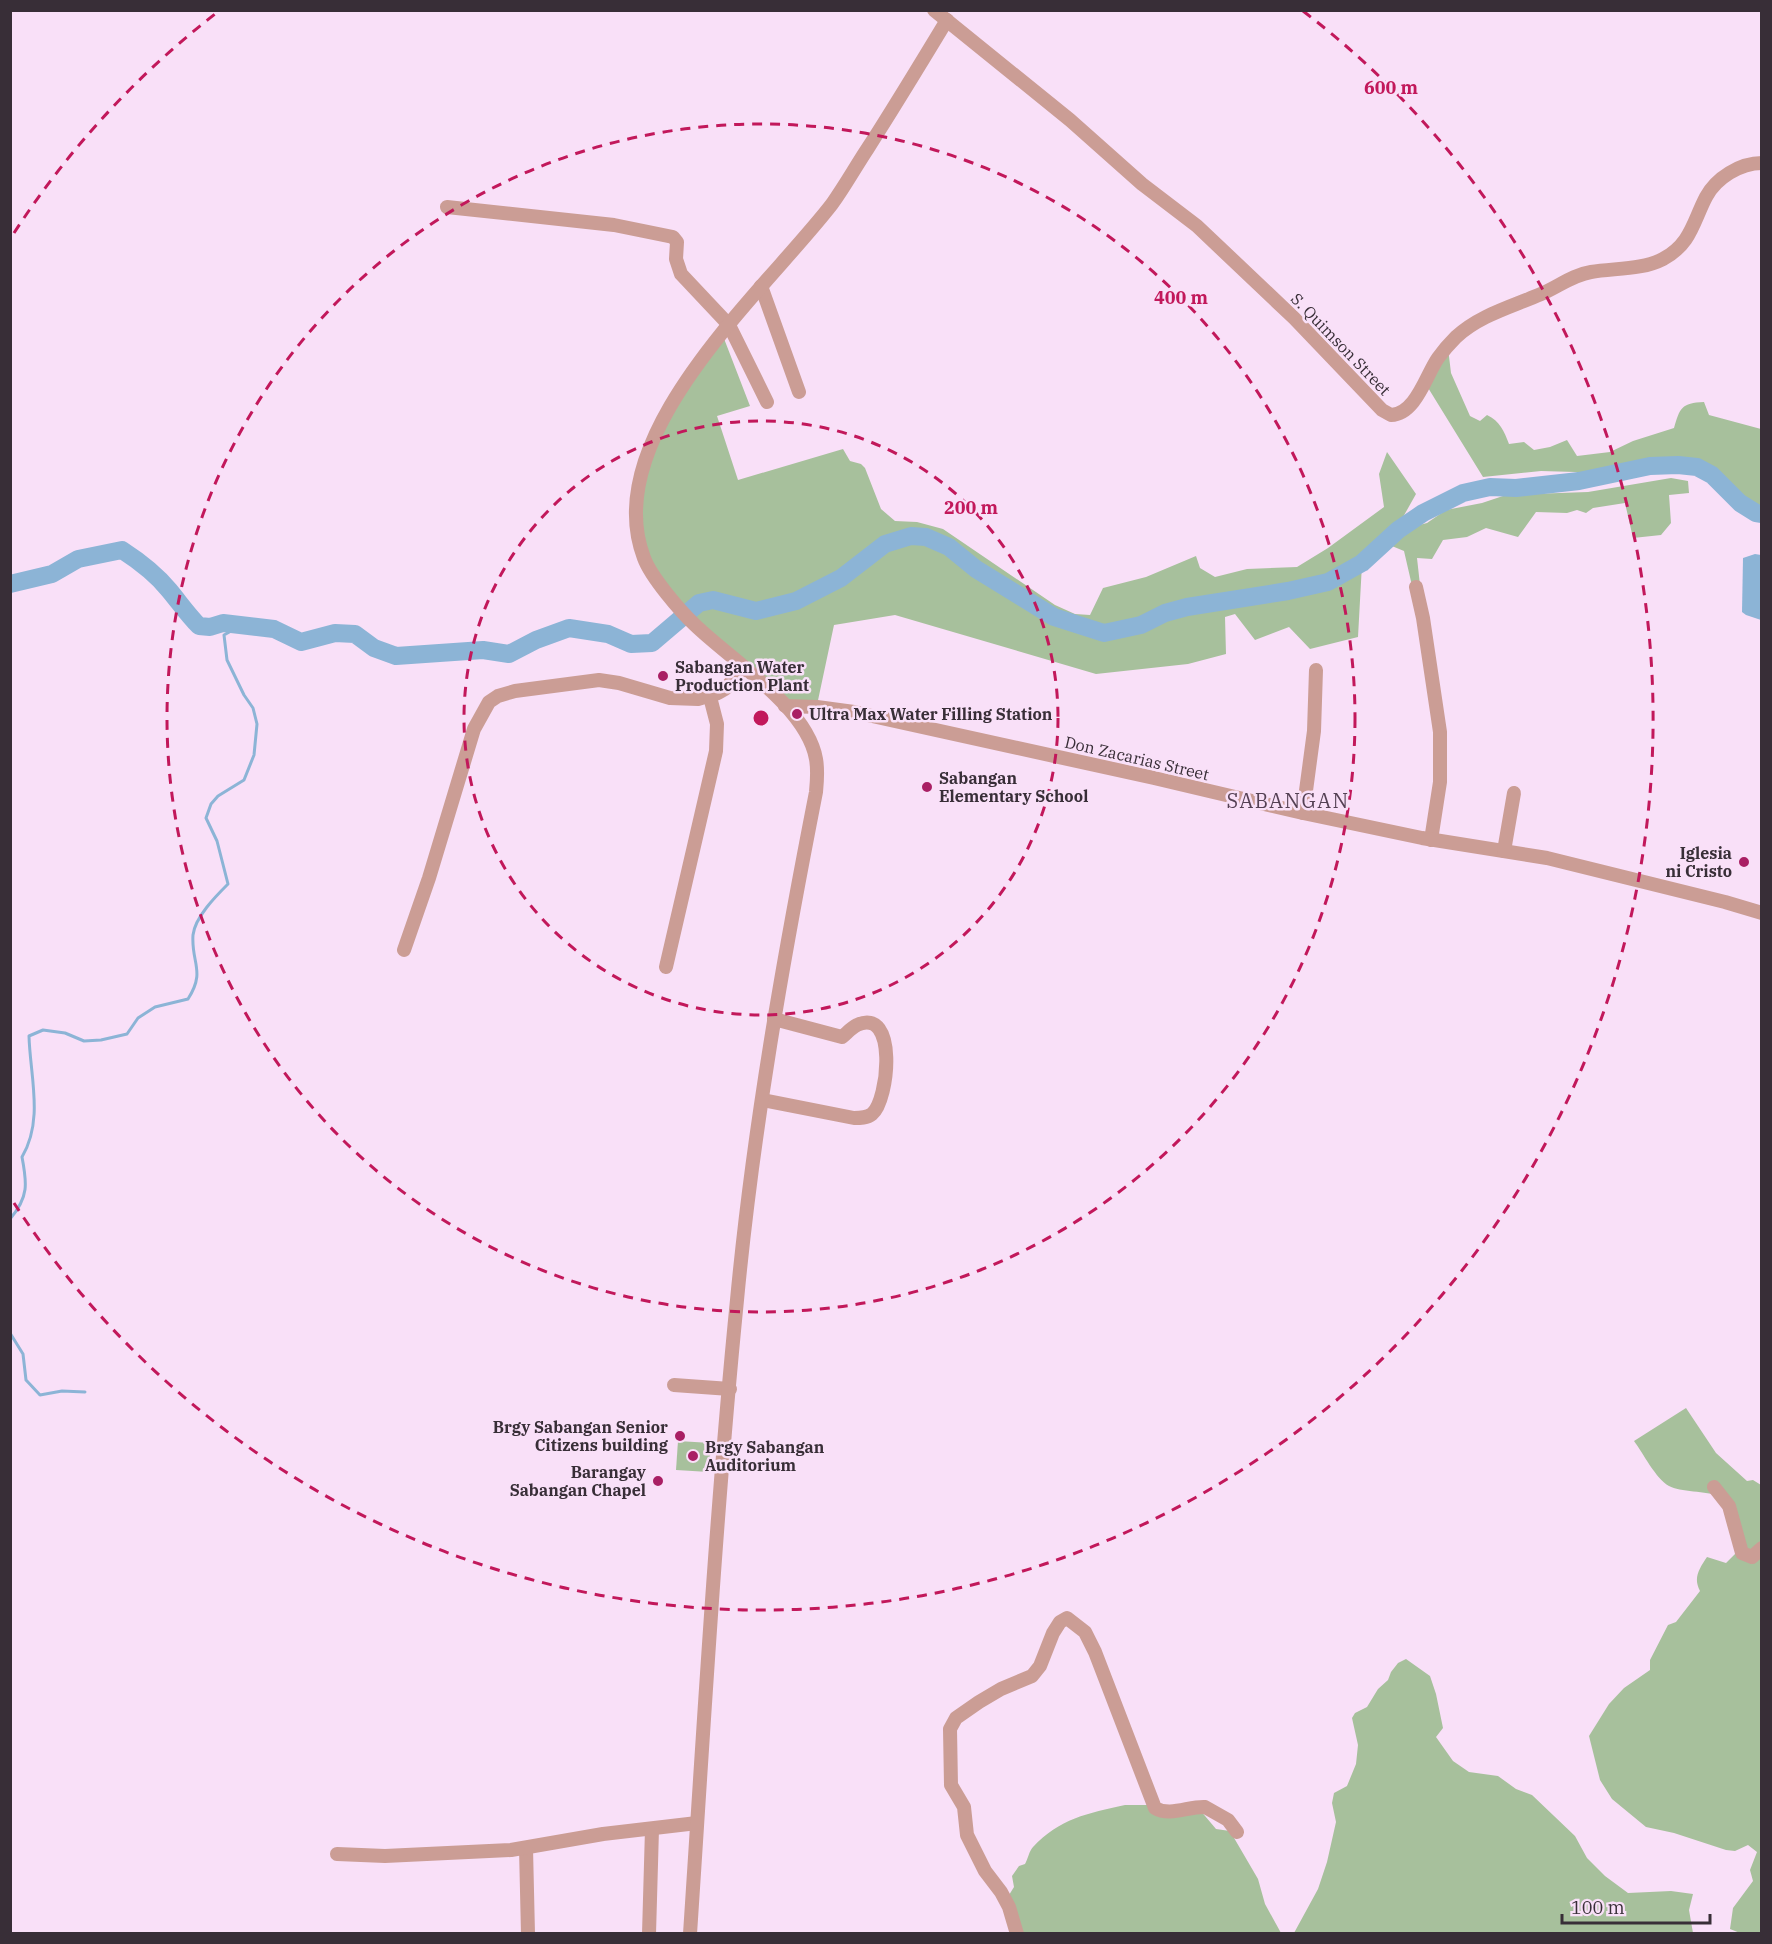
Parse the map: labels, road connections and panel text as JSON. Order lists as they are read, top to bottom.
{
  "streets": {
    "street": ["S. Quimson Street", "Don Zacarias Street"]
  },
  "districts": ["SABANGAN"],
  "places": [
    "Sabangan Water Production Plant",
    "Ultra Max Water Filling Station",
    "Sabangan Elementary School",
    "Iglesia ni Cristo",
    "Brgy Sabangan Senior Citizens building",
    "Brgy Sabangan Auditorium",
    "Barangay Sabangan Chapel"
  ],
  "scale_bar": "100 m",
  "rings": ["600 m", "400 m", "200 m"]
}
